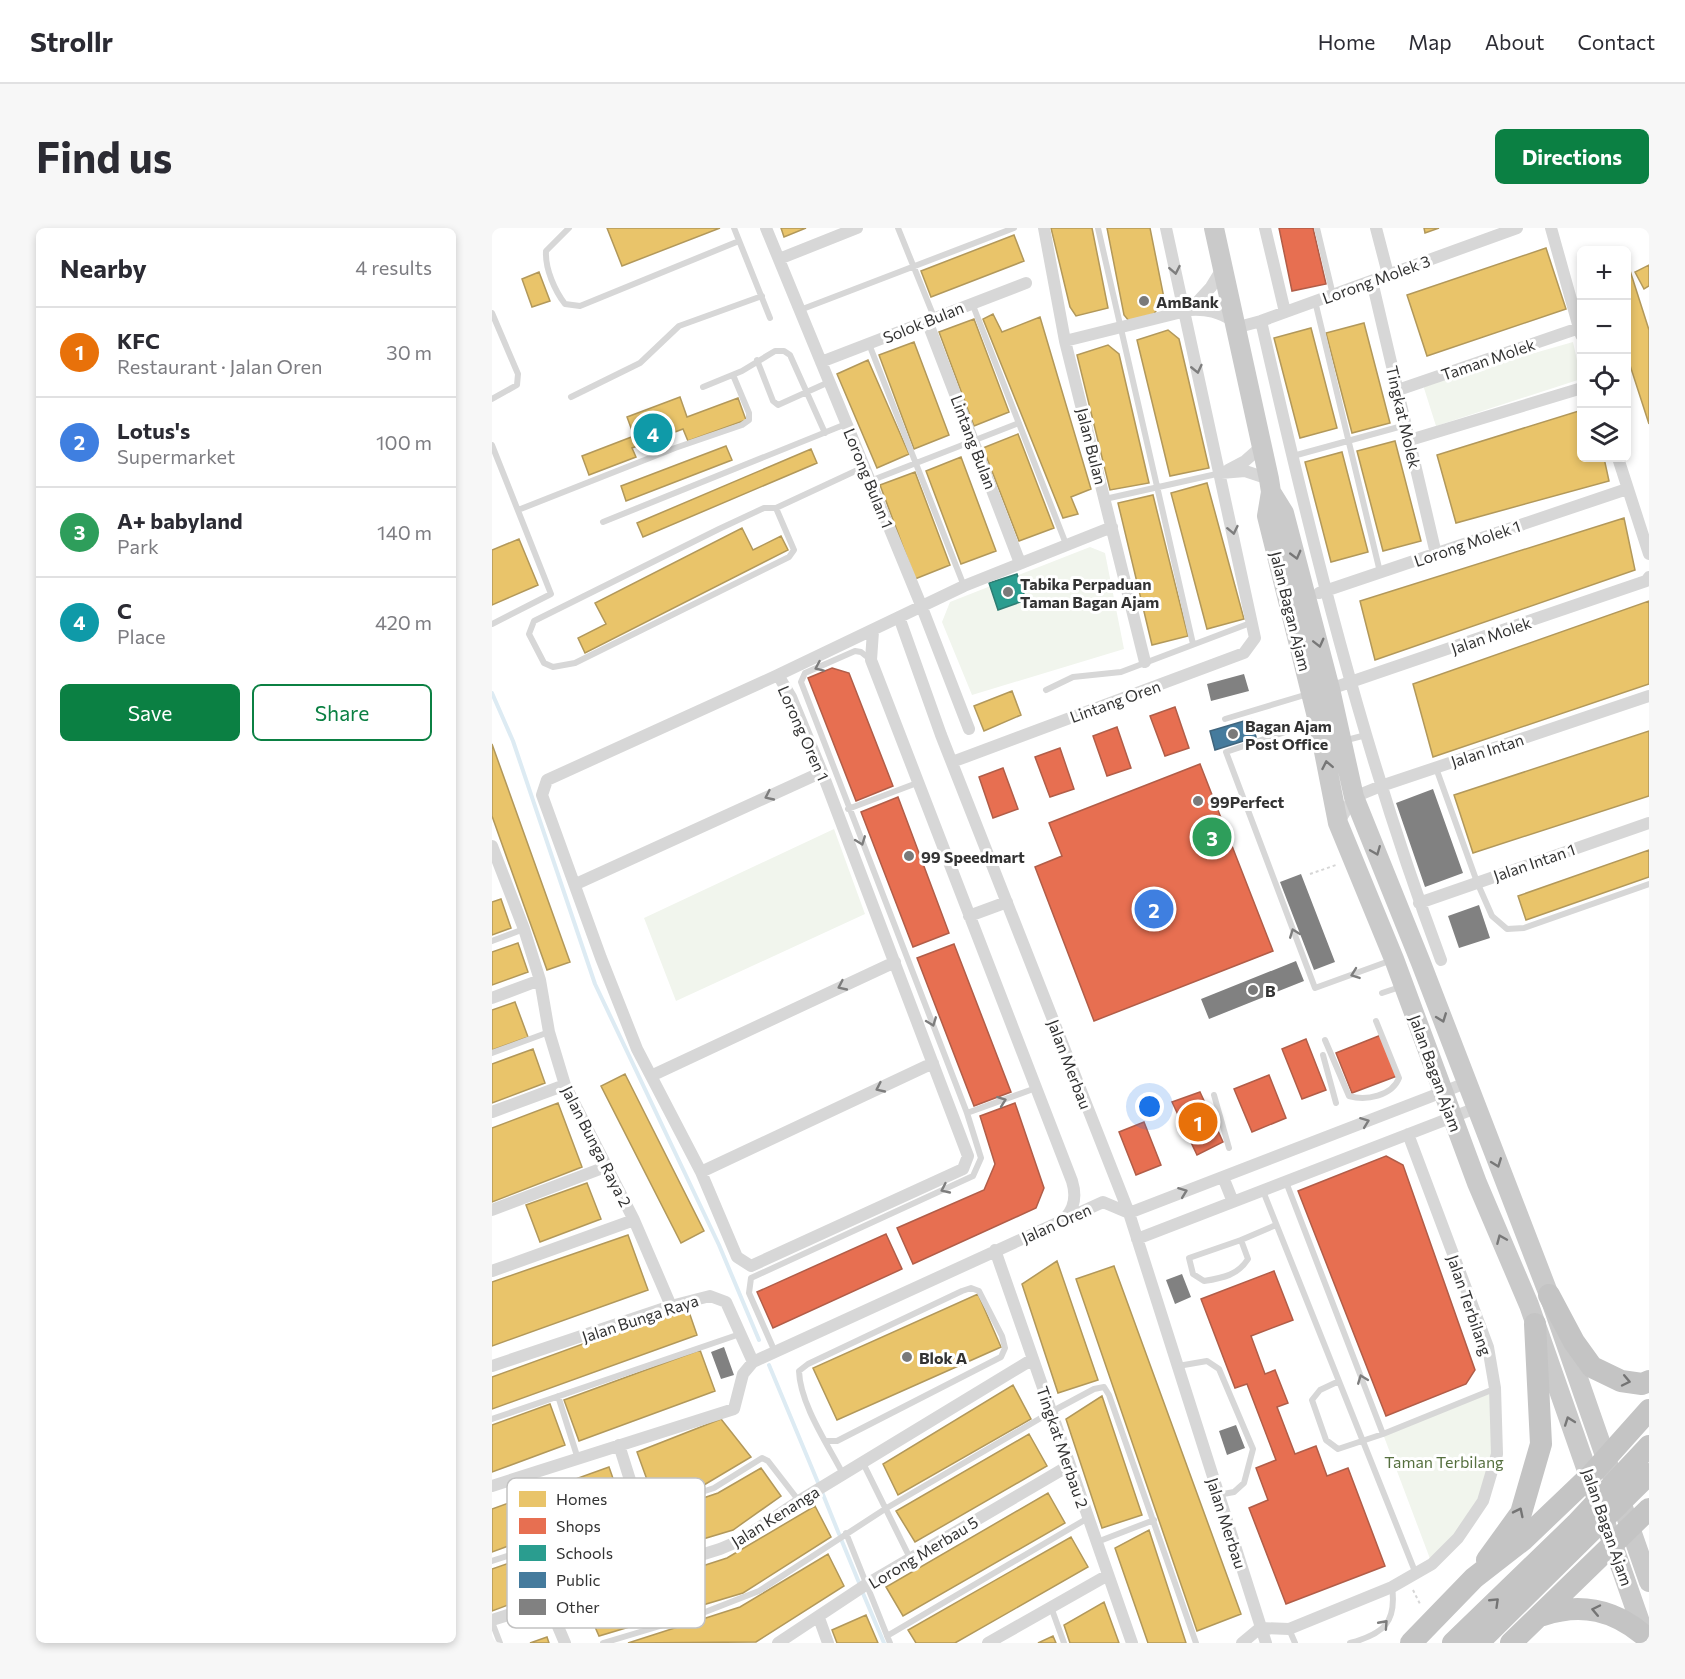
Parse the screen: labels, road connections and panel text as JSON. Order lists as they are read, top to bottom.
{
  "streets": {
    "main road": ["Jalan Bagan Ajam"],
    "street": [
      "Lorong Molek 3",
      "Solok Bulan",
      "Taman Molek",
      "Tingkat Molek",
      "Lintang Bulan",
      "Jalan Bulan",
      "Lorong Bulan 1",
      "Lorong Molek 1",
      "Jalan Molek",
      "Lintang Oren",
      "Lorong Oren 1",
      "Jalan Intan",
      "Jalan Intan 1",
      "Jalan Merbau",
      "Jalan Bunga Raya 2",
      "Jalan Oren",
      "Jalan Terbilang",
      "Jalan Bunga Raya",
      "Tingkat Merbau 2",
      "Jalan Kenanga",
      "Lorong Merbau 5"
    ]
  },
  "crossings": [
    ["Lorong Molek 3", "Tingkat Molek"],
    ["Lorong Molek 3", "Jalan Bagan Ajam"],
    ["Solok Bulan", "Lintang Bulan"],
    ["Solok Bulan", "Lorong Bulan 1"],
    ["Taman Molek", "Tingkat Molek"],
    ["Tingkat Molek", "Lorong Molek 1"],
    ["Lorong Molek 1", "Jalan Bagan Ajam"],
    ["Jalan Bagan Ajam", "Jalan Molek"],
    ["Jalan Bagan Ajam", "Jalan Intan"],
    ["Lintang Oren", "Jalan Merbau"],
    ["Jalan Merbau", "Jalan Oren"],
    ["Jalan Merbau", "Jalan Terbilang"],
    ["Jalan Bunga Raya 2", "Jalan Bunga Raya"],
    ["Jalan Oren", "Jalan Bunga Raya"],
    ["Jalan Oren", "Tingkat Merbau 2"],
    ["Tingkat Merbau 2", "Jalan Kenanga"],
    ["Tingkat Merbau 2", "Lorong Merbau 5"]
  ],
  "parks": ["Taman Terbilang"],
  "places": [
    "AmBank",
    "Tabika Perpaduan Taman Bagan Ajam",
    "Bagan Ajam Post Office",
    "99Perfect",
    "99 Speedmart",
    "B",
    "Blok A"
  ],
  "legend": [
    "Homes",
    "Shops",
    "Schools",
    "Public",
    "Other"
  ],
  "page": {
    "header": "Strollr",
    "nav": [
      "Home",
      "Map",
      "About",
      "Contact"
    ],
    "buttons": [
      "Directions",
      ["Save", "Share"]
    ],
    "title": "Find us",
    "heading": ["Nearby", "4 results"],
    "map_buttons": ["+", "−"],
    "list": [
      {
        "mark": "1",
        "name": "KFC",
        "note": "Restaurant · Jalan Oren",
        "value": "30 m"
      },
      {
        "mark": "2",
        "name": "Lotus's",
        "note": "Supermarket",
        "value": "100 m"
      },
      {
        "mark": "3",
        "name": "A+ babyland",
        "note": "Park",
        "value": "140 m"
      },
      {
        "mark": "4",
        "name": "C",
        "note": "Place",
        "value": "420 m"
      }
    ],
    "pins": [
      "4",
      "3",
      "2",
      "1"
    ]
  }
}
